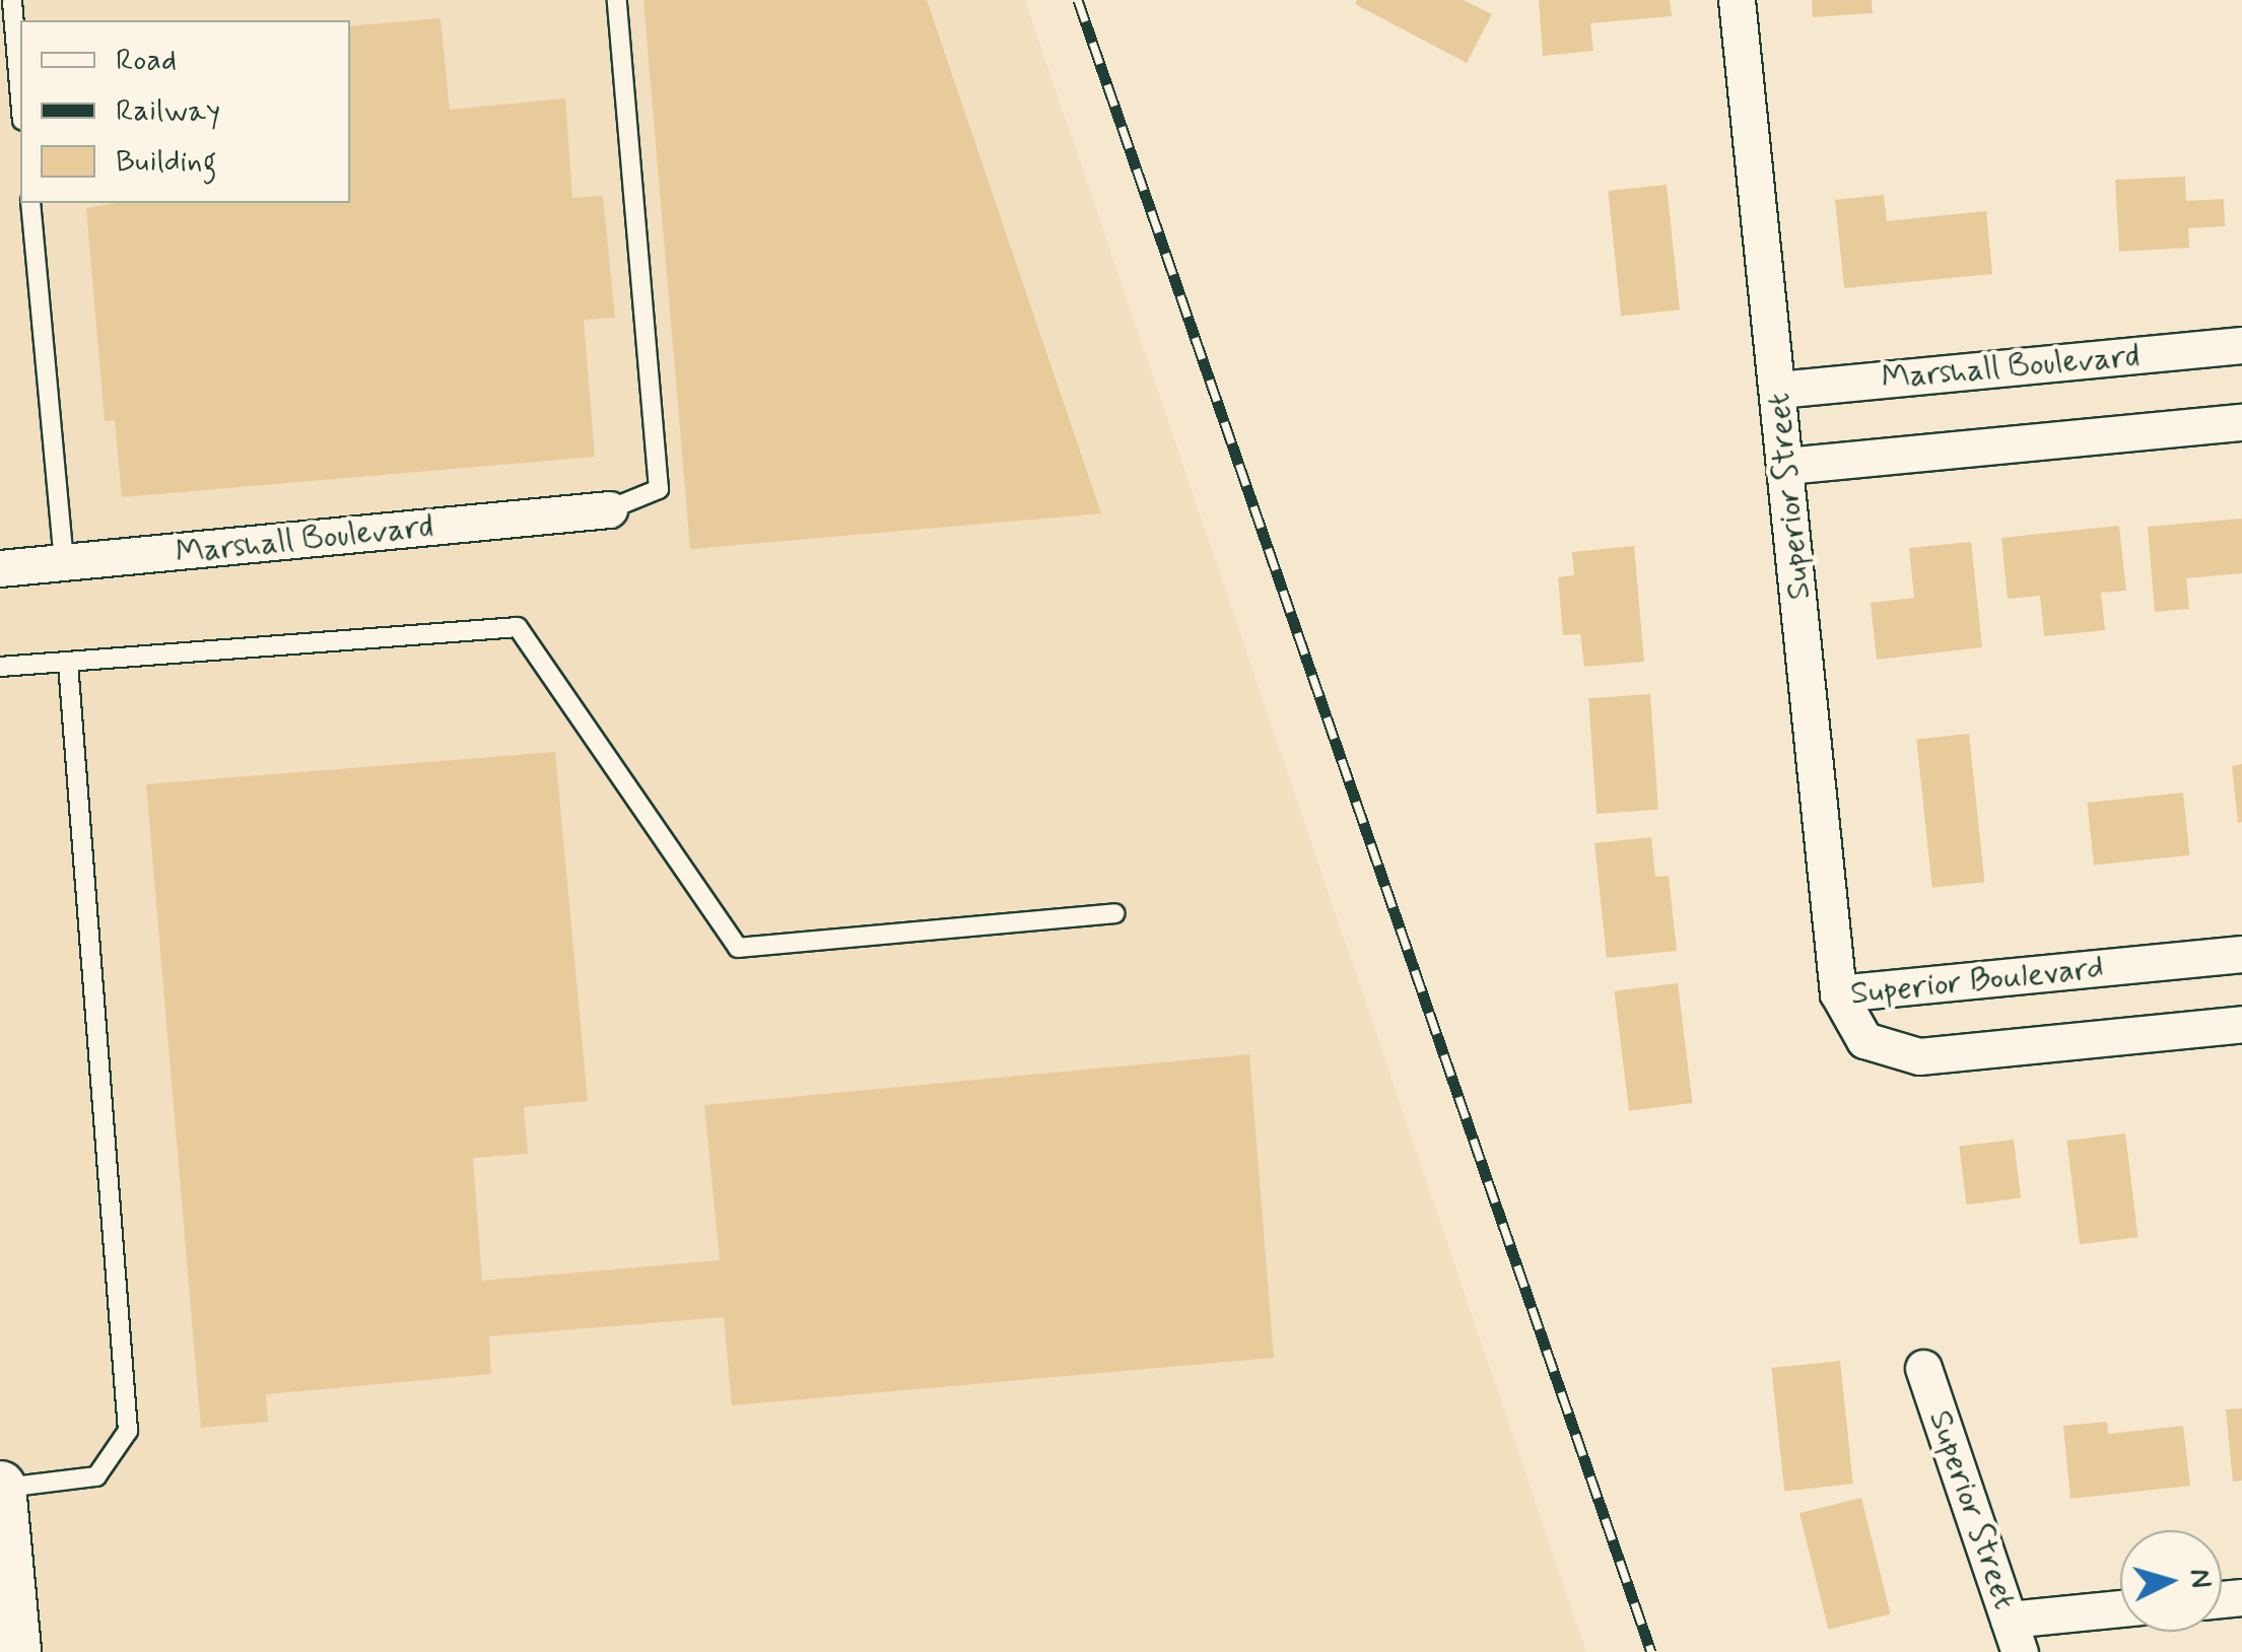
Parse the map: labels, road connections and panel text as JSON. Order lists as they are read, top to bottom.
{
  "streets": {
    "street": ["Marshall Boulevard", "Superior Street", "Superior Boulevard"]
  },
  "crossings": [
    ["Marshall Boulevard", "Superior Street"],
    ["Superior Street", "Superior Boulevard"]
  ],
  "legend": ["Road", "Railway", "Building"],
  "north": "right"
}
